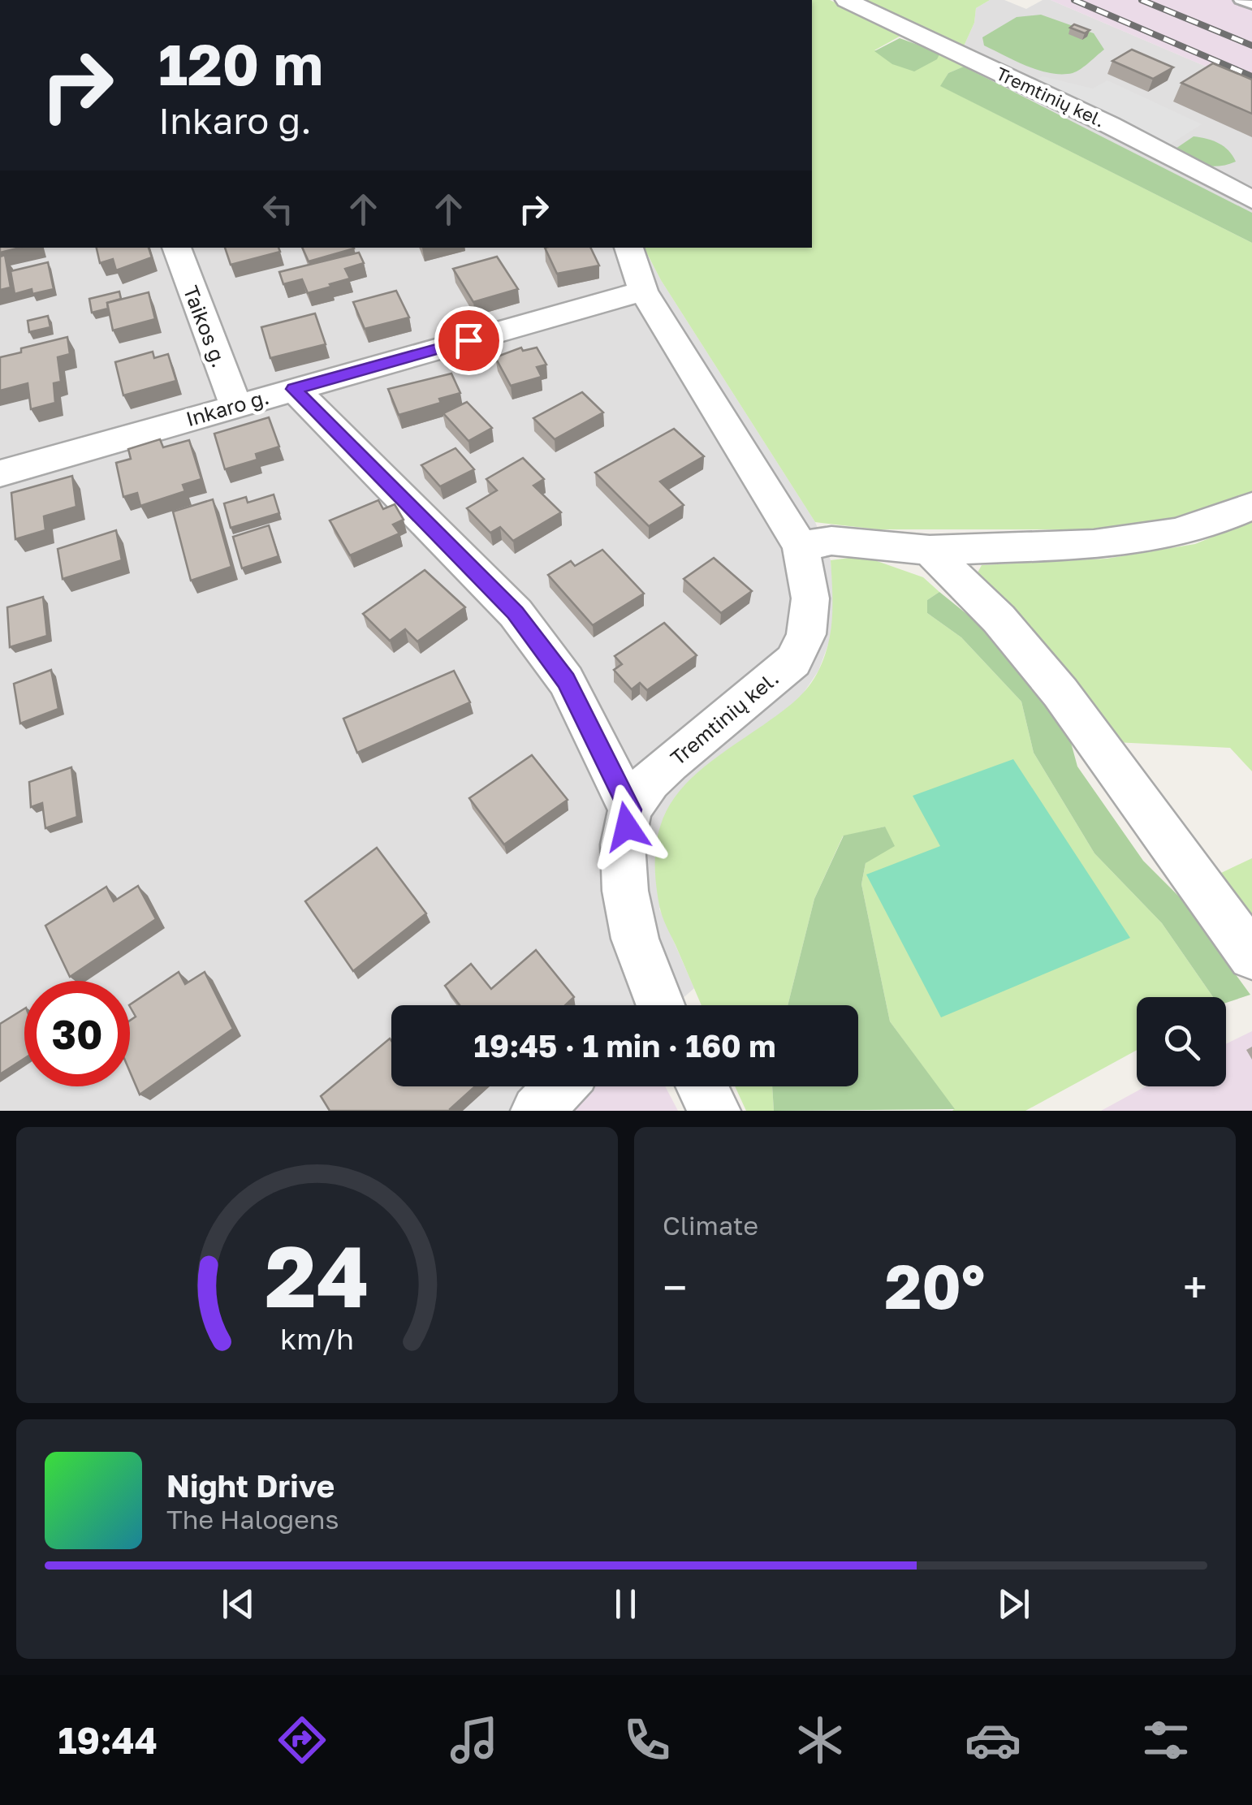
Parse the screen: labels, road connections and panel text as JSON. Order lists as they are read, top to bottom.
{
  "streets": {
    "street": ["Tremtinių kel.", "Taikos g.", "Inkaro g."]
  },
  "crossings": [
    ["Tremtinių kel.", "Inkaro g."],
    ["Taikos g.", "Inkaro g."]
  ],
  "page": {
    "turn": ["120 m", "Inkaro g."],
    "limit": "30",
    "trip": "19:45 · 1 min · 160 m",
    "tile": "Climate",
    "heat": ["−", "20°", "+"],
    "song": ["Night Drive", "The Halogens"],
    "tabs": "19:44",
    "gauge": ["24", "km/h"]
  }
}
